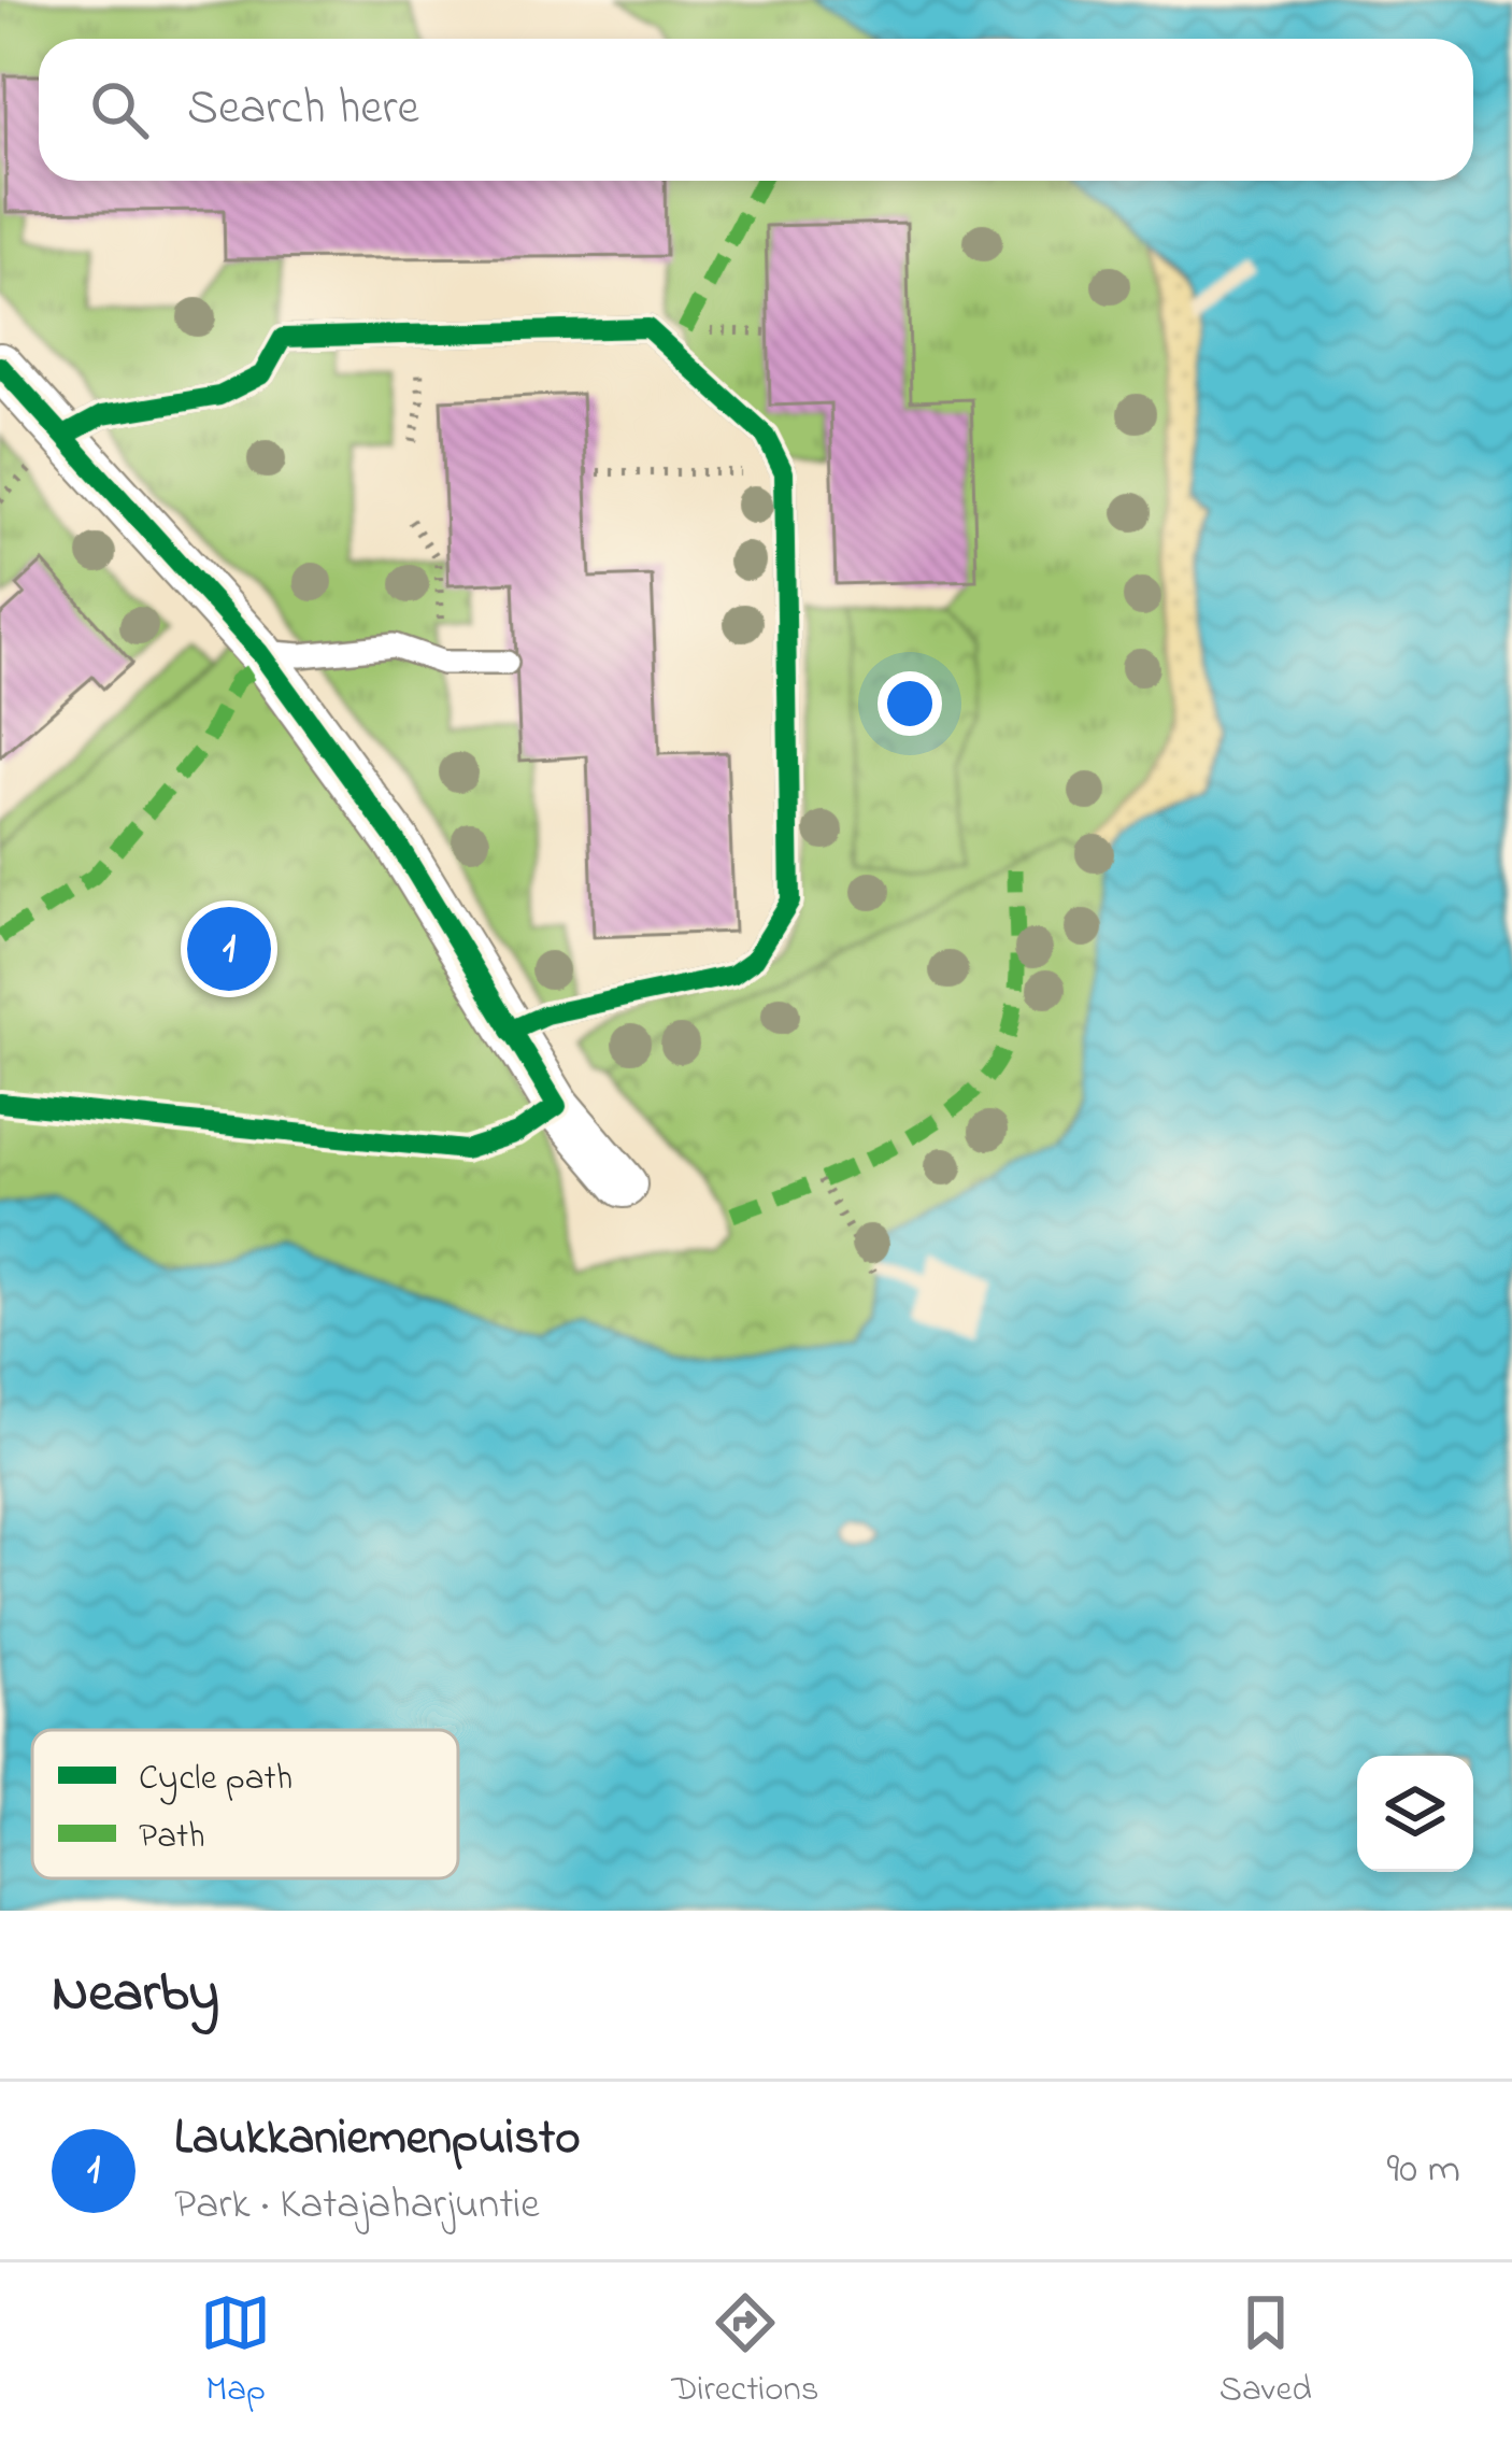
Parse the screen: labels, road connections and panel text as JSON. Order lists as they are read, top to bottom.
{
  "legend": ["Cycle path", "Path"],
  "page": {
    "search": "Search here",
    "pins": "1",
    "heading": "Nearby",
    "list": [
      {
        "mark": "1",
        "name": "Laukkaniemenpuisto",
        "note": "Park · Katajaharjuntie",
        "value": "90 m"
      }
    ],
    "nav": ["Map", "Directions", "Saved"]
  }
}
